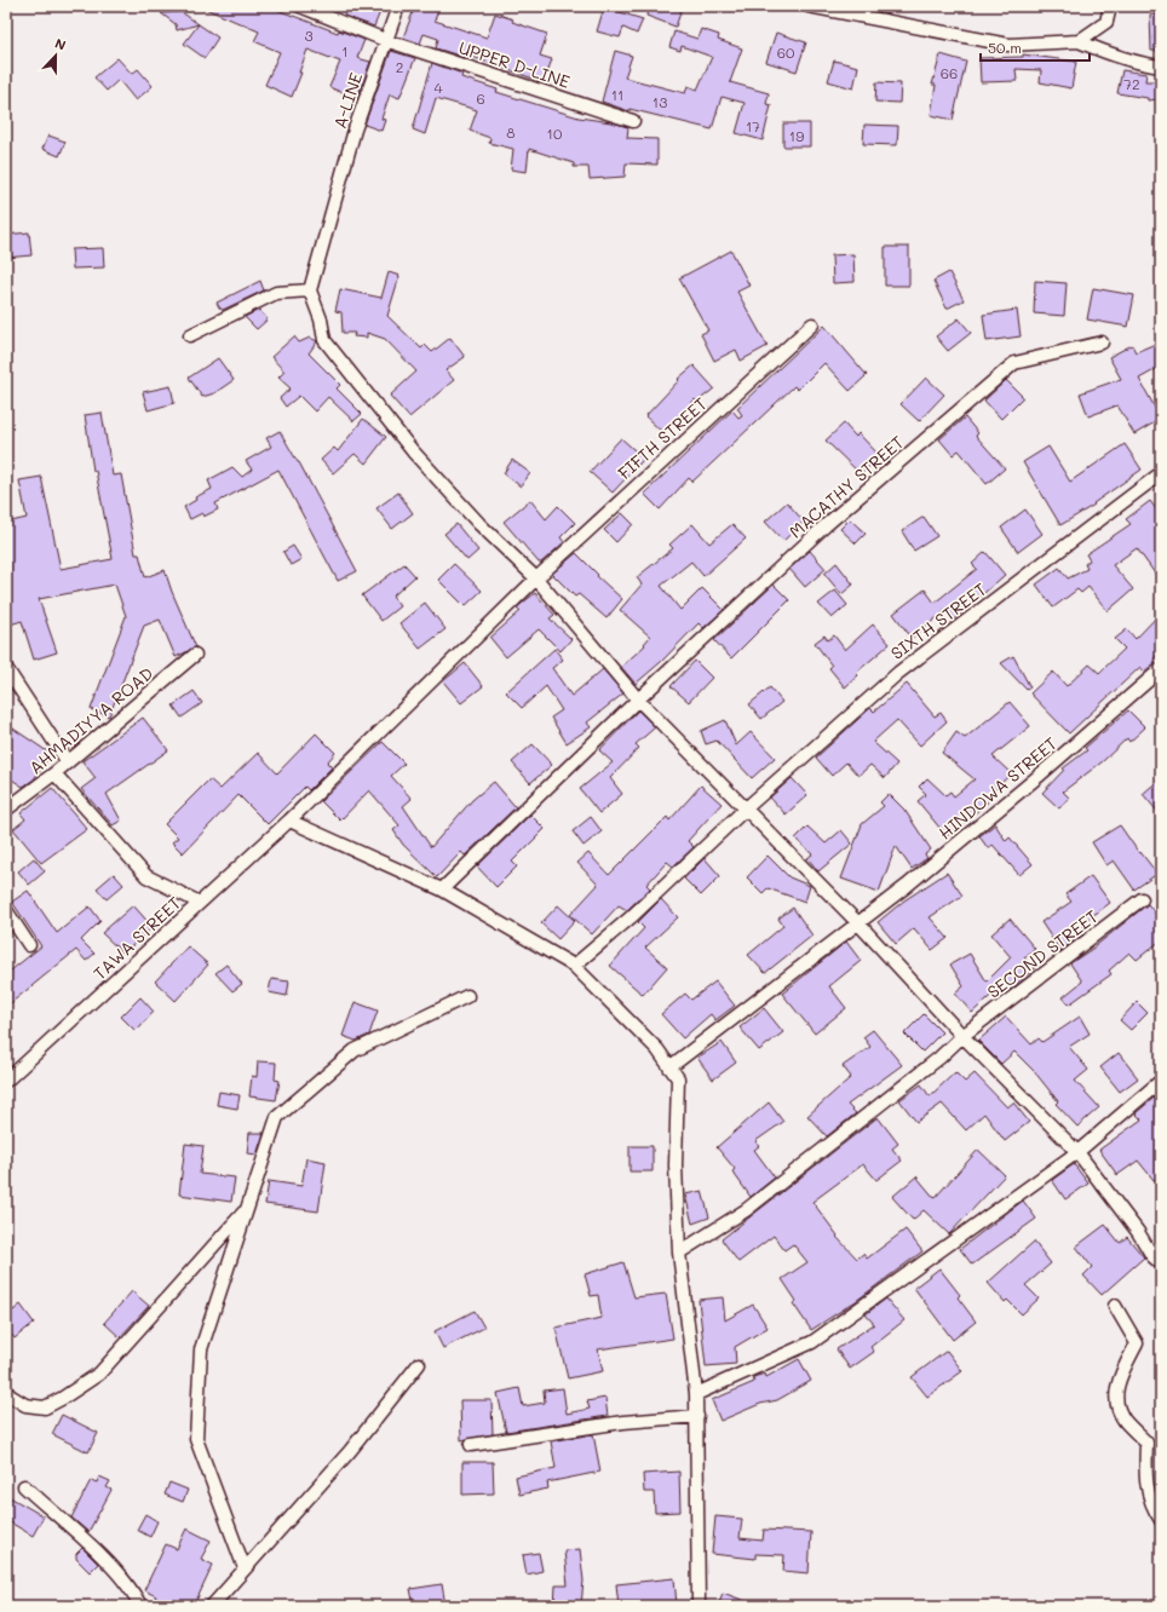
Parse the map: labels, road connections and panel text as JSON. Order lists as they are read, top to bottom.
{
  "streets": {
    "street": [
      "UPPER D-LINE",
      "A-LINE",
      "FIFTH STREET",
      "MACATHY STREET",
      "SIXTH STREET",
      "AHMADIYYA ROAD",
      "HINDOWA STREET",
      "TAWA STREET",
      "SECOND STREET"
    ]
  },
  "crossings": [
    ["UPPER D-LINE", "A-LINE"],
    ["FIFTH STREET", "TAWA STREET"]
  ],
  "house_numbers": [
    "3",
    "1",
    "60",
    "2",
    "66",
    "72",
    "4",
    "11",
    "6",
    "13",
    "17",
    "8",
    "10",
    "19"
  ],
  "scale_bar": "50 m",
  "north": "top"
}
